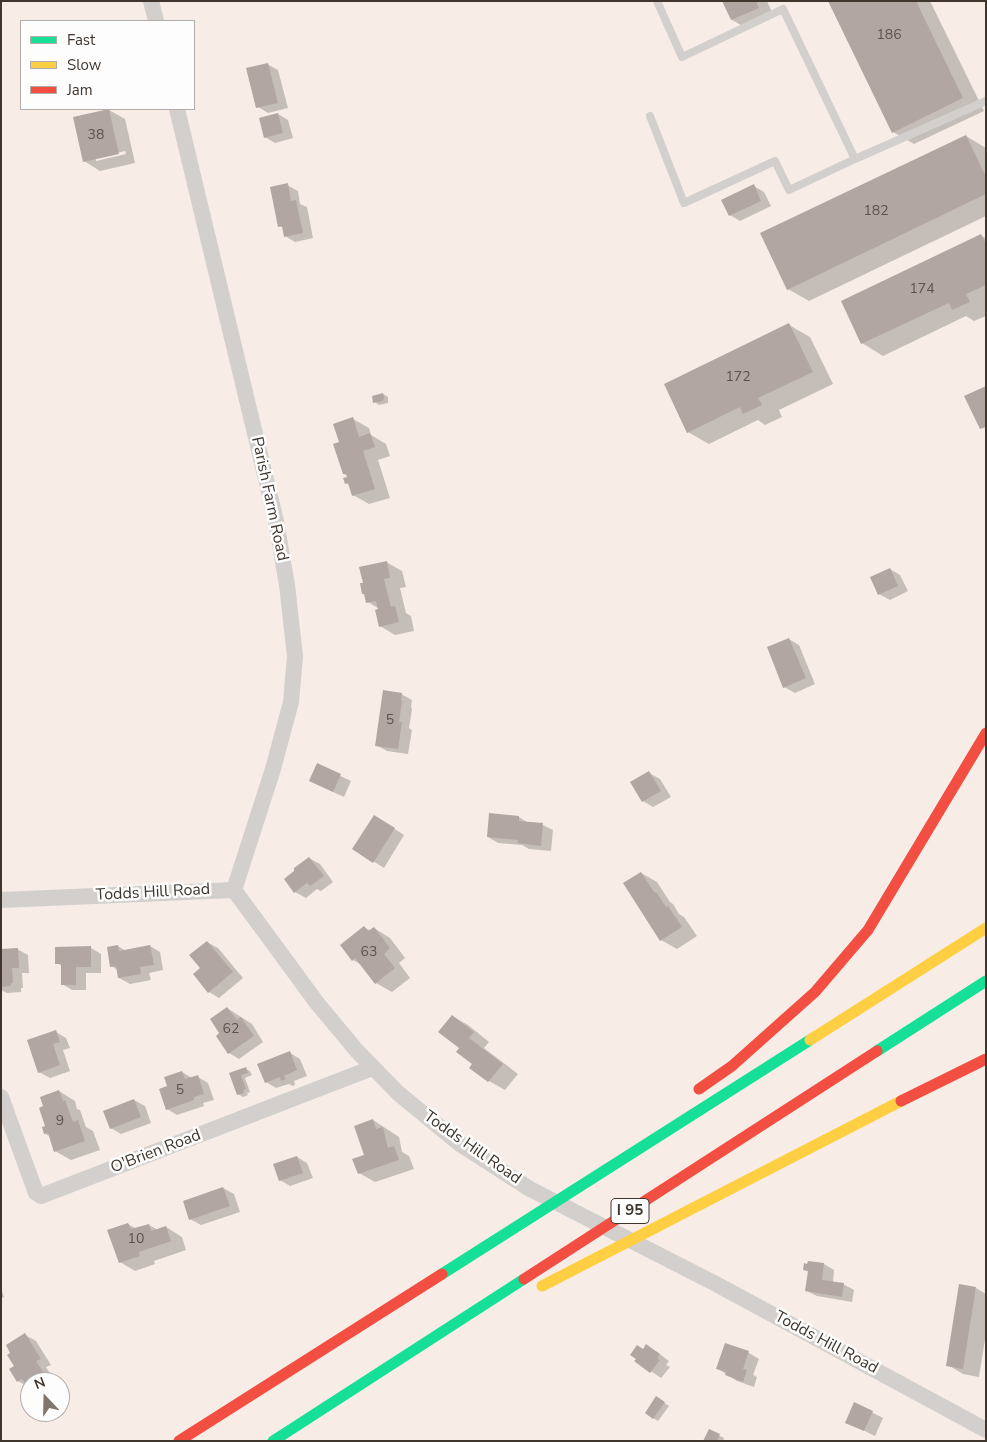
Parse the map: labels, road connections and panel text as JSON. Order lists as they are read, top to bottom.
{
  "streets": {
    "highway": ["I 95"],
    "street": ["Parish Farm Road", "Todds Hill Road", "O'Brien Road"]
  },
  "crossings": [
    ["Parish Farm Road", "Todds Hill Road"],
    ["Todds Hill Road", "O'Brien Road"]
  ],
  "house_numbers": [
    "186",
    "38",
    "182",
    "174",
    "172",
    "5",
    "63",
    "62",
    "5",
    "9",
    "10"
  ],
  "legend": ["Fast", "Slow", "Jam"],
  "north": "top"
}
